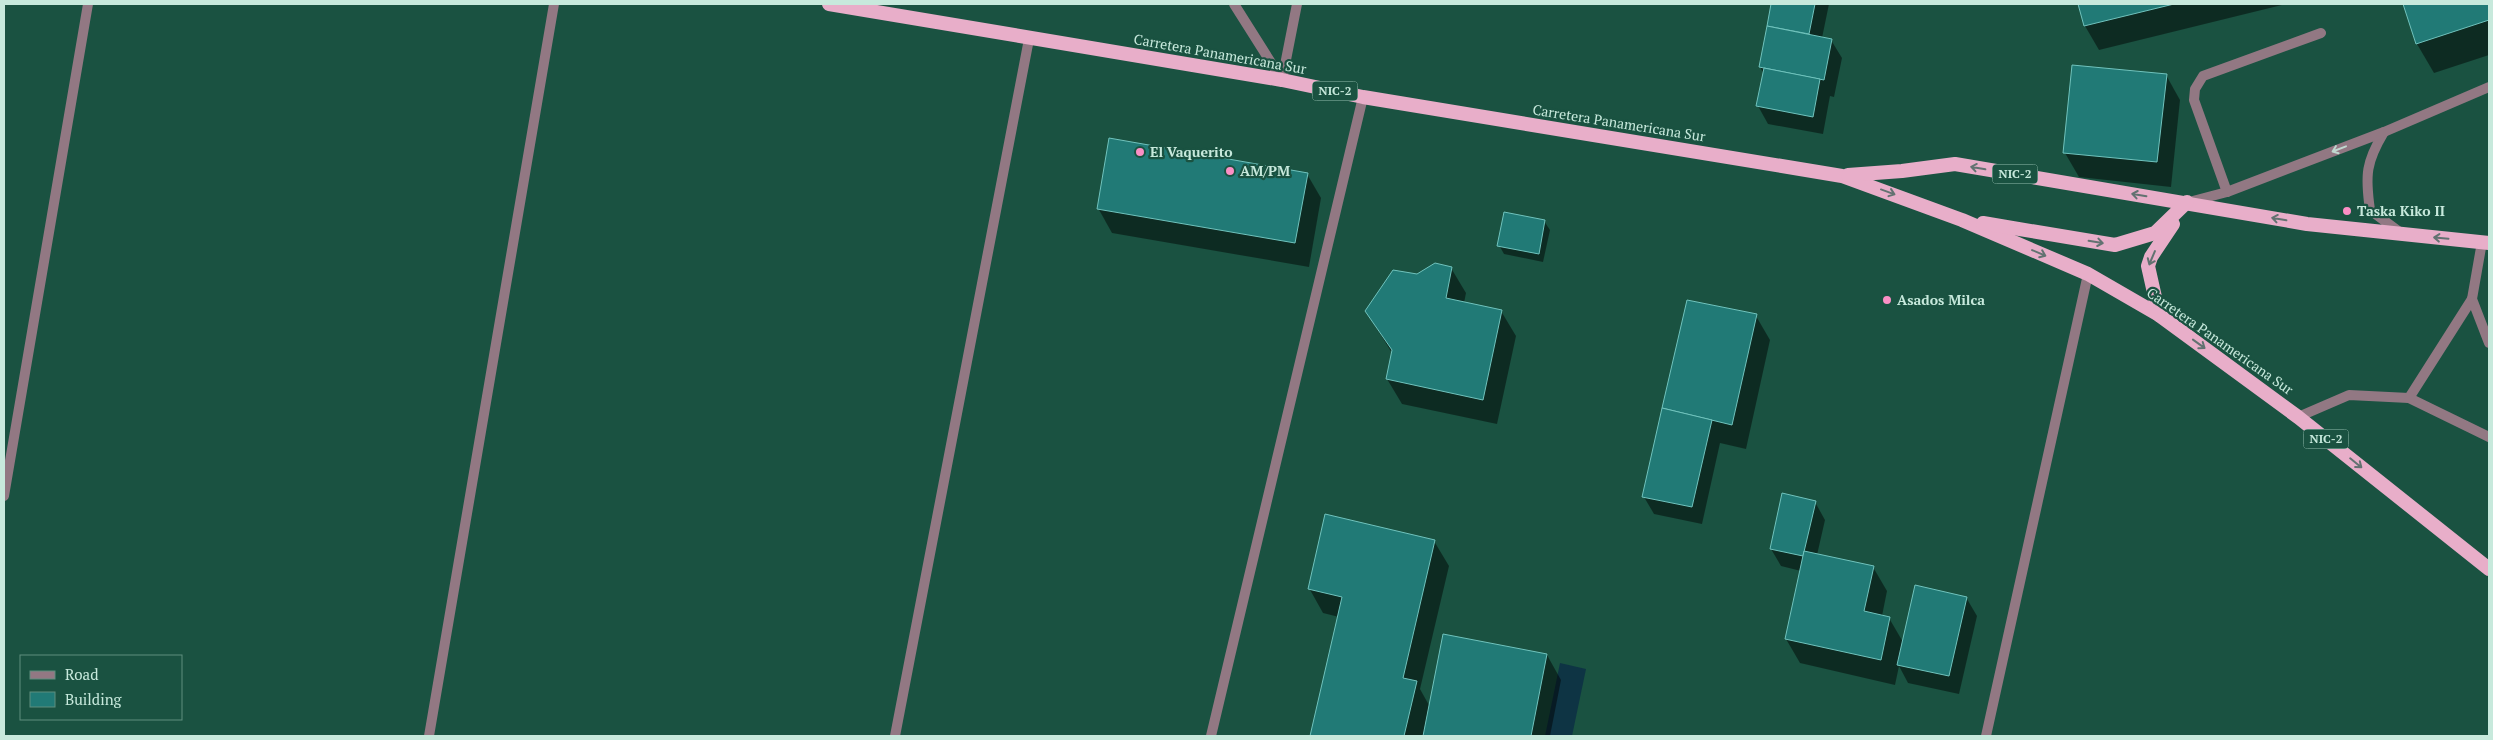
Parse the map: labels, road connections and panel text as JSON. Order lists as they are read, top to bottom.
{
  "streets": {
    "highway": ["Carretera Panamericana Sur", "NIC-2"]
  },
  "places": [
    "El Vaquerito",
    "AM/PM",
    "Taska Kiko II",
    "Asados Milca"
  ],
  "legend": ["Road", "Building"]
}
